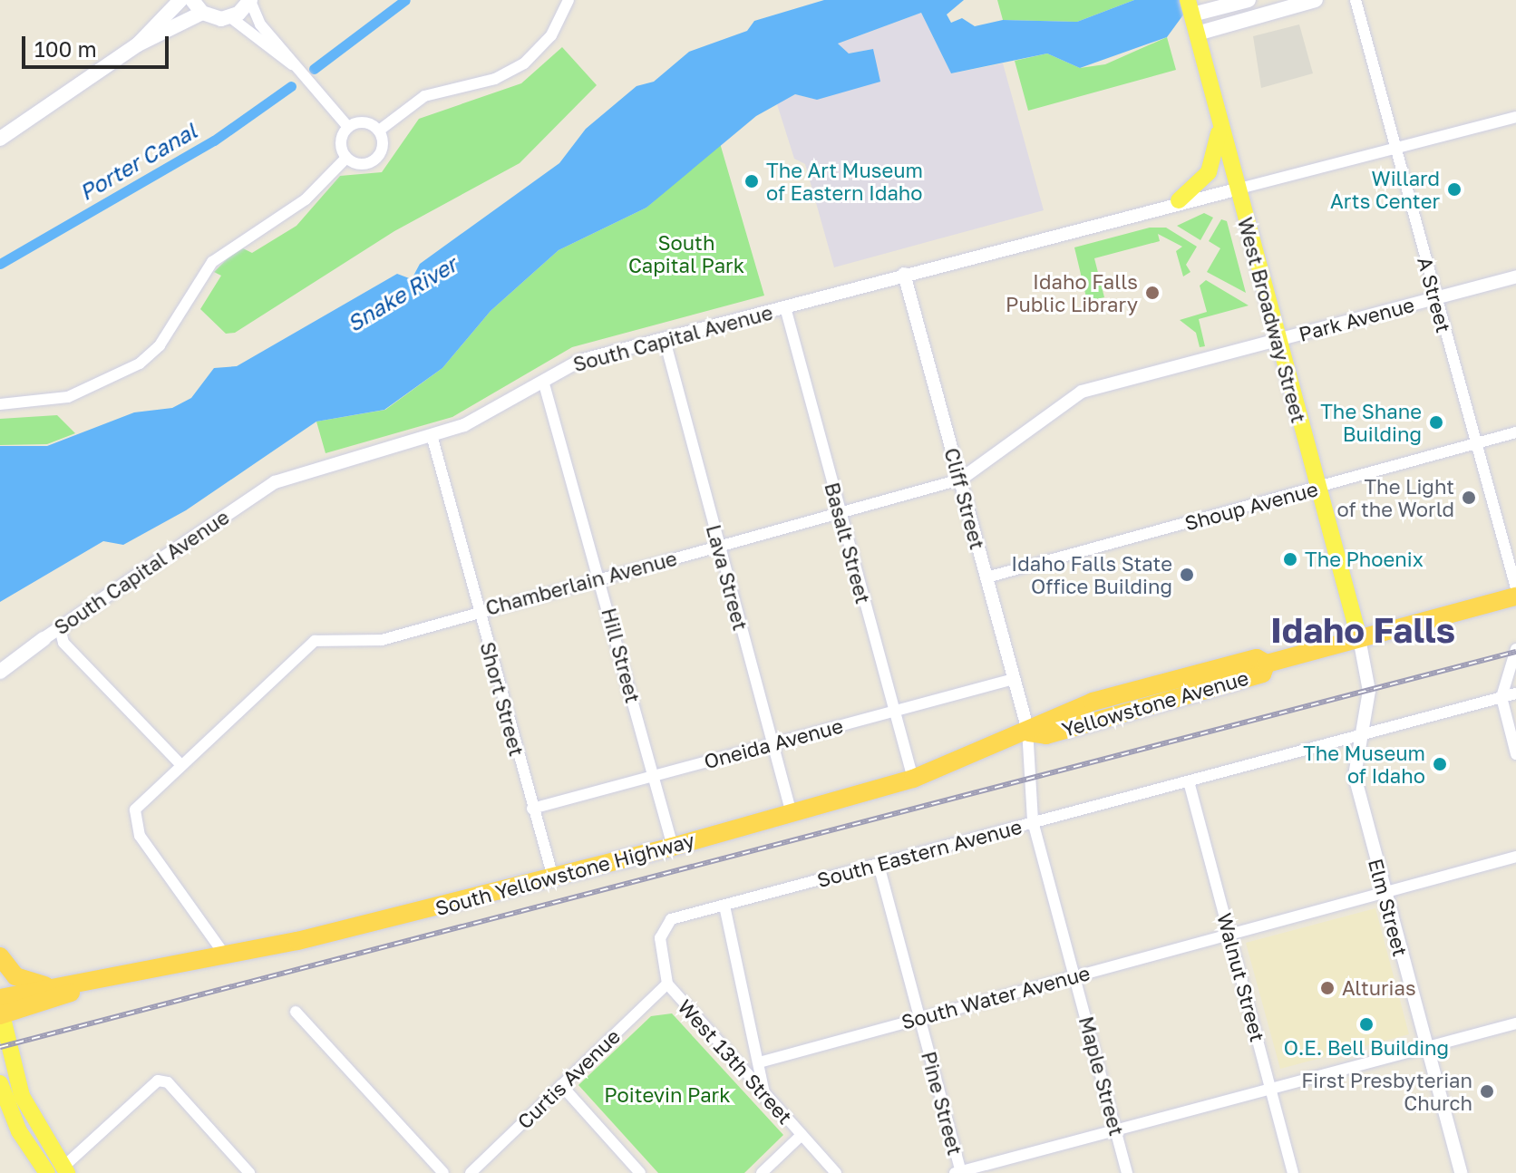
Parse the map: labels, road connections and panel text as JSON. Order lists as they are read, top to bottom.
{
  "streets": {
    "highway": ["Yellowstone Avenue", "South Yellowstone Highway"],
    "main road": ["West Broadway Street"],
    "street": [
      "A Street",
      "Park Avenue",
      "South Capital Avenue",
      "Cliff Street",
      "Shoup Avenue",
      "Basalt Street",
      "Lava Street",
      "Chamberlain Avenue",
      "Hill Street",
      "Short Street",
      "Oneida Avenue",
      "South Eastern Avenue",
      "Elm Street",
      "Walnut Street",
      "South Water Avenue",
      "West 13th Street",
      "Maple Street",
      "Curtis Avenue",
      "Pine Street"
    ]
  },
  "crossings": [
    ["A Street", "Park Avenue"],
    ["A Street", "Shoup Avenue"],
    ["Park Avenue", "West Broadway Street"],
    ["Park Avenue", "Chamberlain Avenue"],
    ["West Broadway Street", "South Capital Avenue"],
    ["West Broadway Street", "Shoup Avenue"],
    ["West Broadway Street", "Yellowstone Avenue"],
    ["West Broadway Street", "Elm Street"],
    ["South Capital Avenue", "Cliff Street"],
    ["South Capital Avenue", "Basalt Street"],
    ["South Capital Avenue", "Lava Street"],
    ["South Capital Avenue", "Hill Street"],
    ["South Capital Avenue", "Short Street"],
    ["Cliff Street", "Shoup Avenue"],
    ["Cliff Street", "Chamberlain Avenue"],
    ["Cliff Street", "Yellowstone Avenue"],
    ["Cliff Street", "Oneida Avenue"],
    ["Cliff Street", "South Yellowstone Highway"],
    ["Cliff Street", "Maple Street"],
    ["Basalt Street", "Chamberlain Avenue"],
    ["Basalt Street", "Oneida Avenue"],
    ["Basalt Street", "South Yellowstone Highway"],
    ["Lava Street", "Chamberlain Avenue"],
    ["Lava Street", "Oneida Avenue"],
    ["Lava Street", "South Yellowstone Highway"],
    ["Chamberlain Avenue", "Hill Street"],
    ["Chamberlain Avenue", "Short Street"],
    ["Chamberlain Avenue", "South Yellowstone Highway"],
    ["Hill Street", "Oneida Avenue"],
    ["Hill Street", "South Yellowstone Highway"],
    ["Short Street", "Oneida Avenue"],
    ["Short Street", "South Yellowstone Highway"],
    ["Yellowstone Avenue", "South Yellowstone Highway"],
    ["Yellowstone Avenue", "Elm Street"],
    ["Yellowstone Avenue", "Maple Street"],
    ["South Eastern Avenue", "Elm Street"],
    ["South Eastern Avenue", "Walnut Street"],
    ["South Eastern Avenue", "West 13th Street"],
    ["South Eastern Avenue", "Maple Street"],
    ["South Eastern Avenue", "Pine Street"],
    ["South Yellowstone Highway", "Maple Street"],
    ["Elm Street", "South Water Avenue"],
    ["Walnut Street", "South Water Avenue"],
    ["South Water Avenue", "Maple Street"],
    ["South Water Avenue", "Pine Street"],
    ["West 13th Street", "Curtis Avenue"]
  ],
  "districts": ["Idaho Falls"],
  "water": ["Porter Canal", "Snake River"],
  "parks": ["South Capital Park", "Poitevin Park"],
  "places": [
    "The Art Museum of Eastern Idaho",
    "Willard Arts Center",
    "Idaho Falls Public Library",
    "The Shane Building",
    "The Light of the World",
    "The Phoenix",
    "Idaho Falls State Office Building",
    "The Museum of Idaho",
    "Alturias",
    "O.E. Bell Building",
    "First Presbyterian Church"
  ],
  "scale_bar": "100 m"
}
